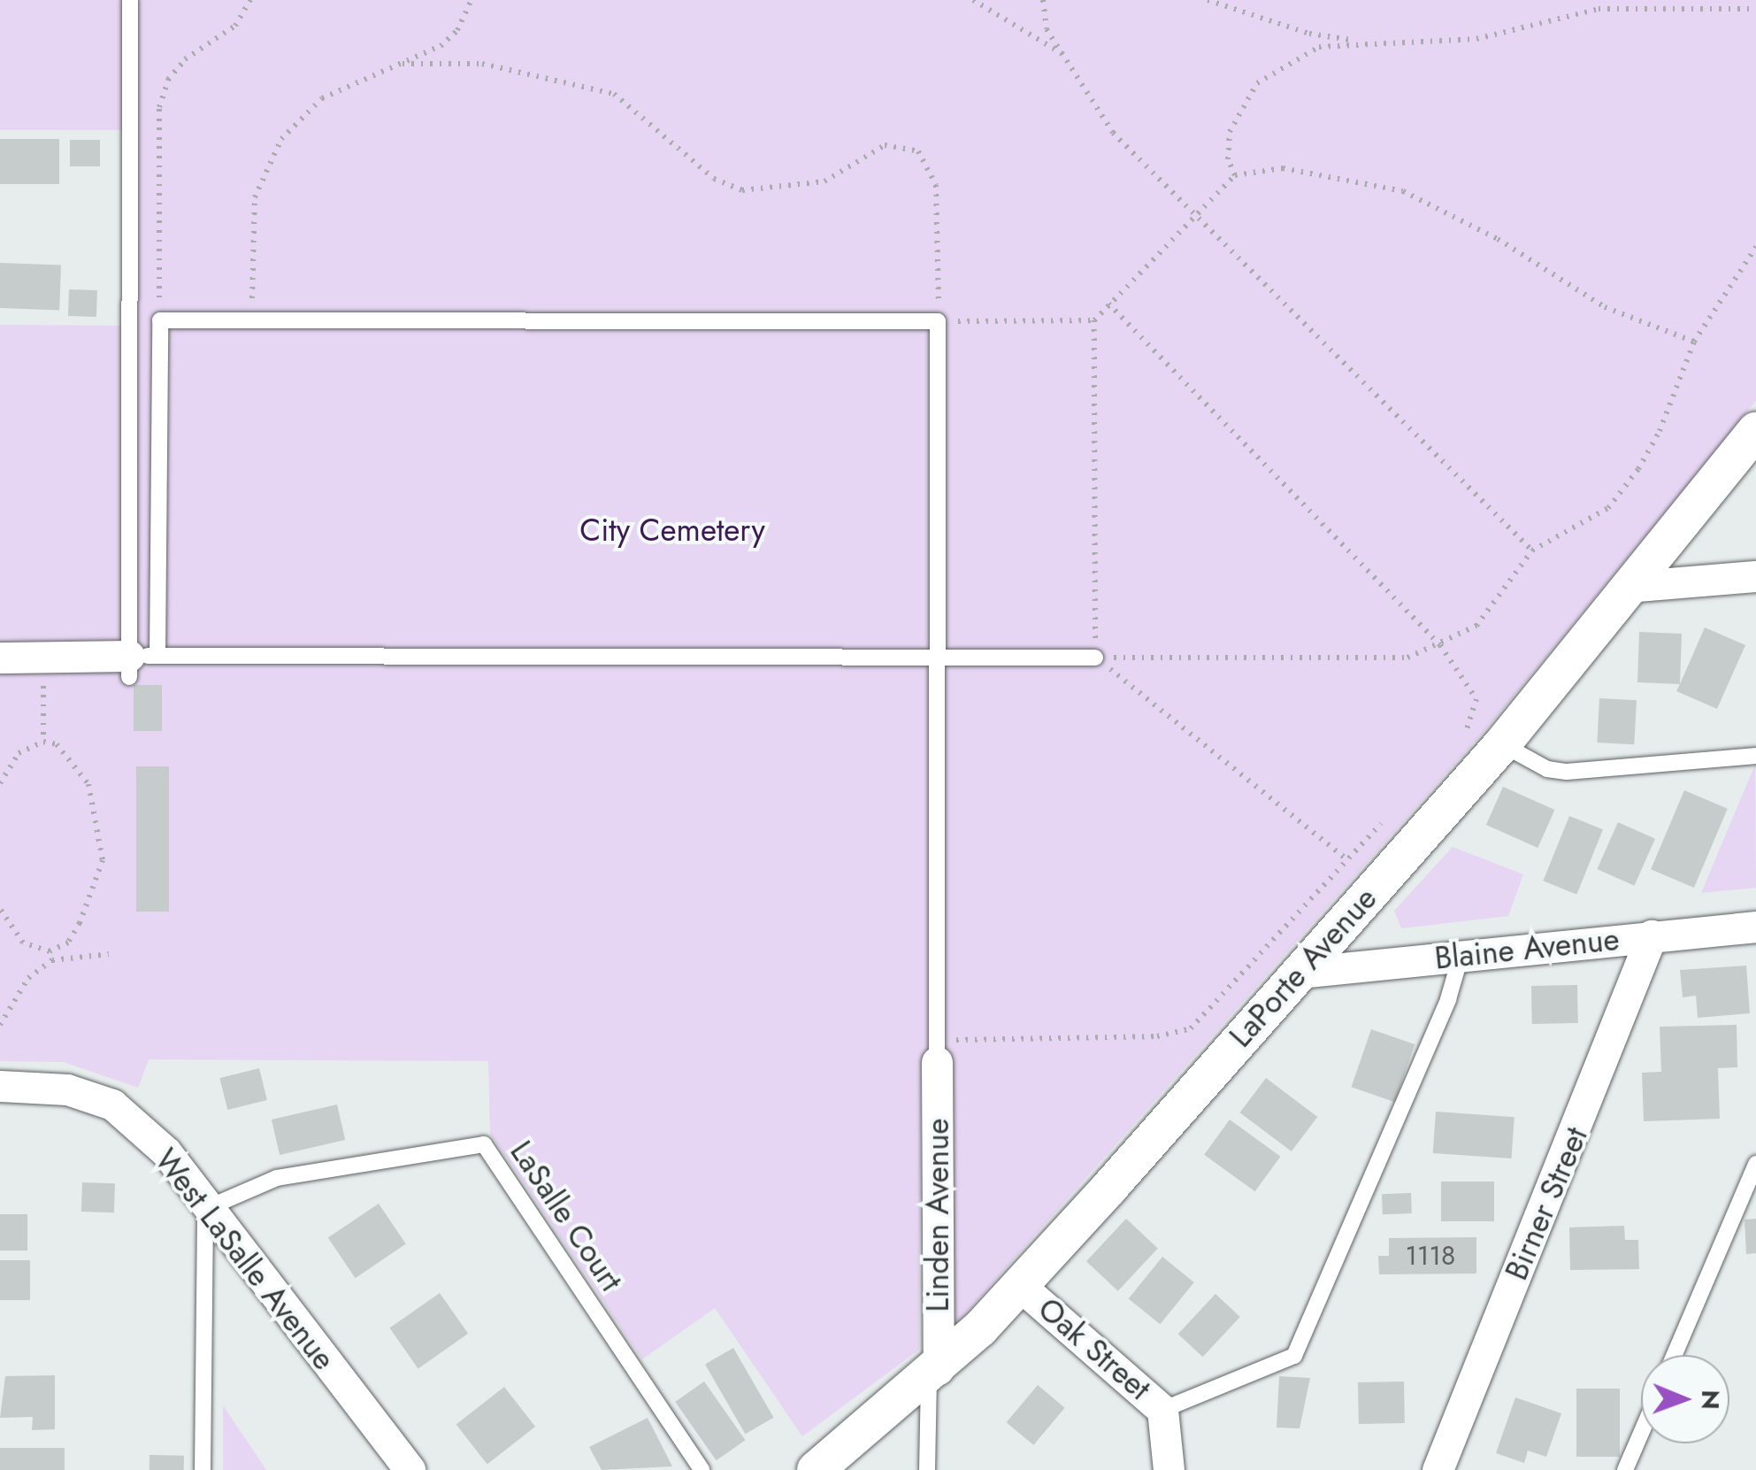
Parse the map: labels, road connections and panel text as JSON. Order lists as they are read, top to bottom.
{
  "streets": {
    "street": [
      "Blaine Avenue",
      "LaPorte Avenue",
      "Birner Street",
      "Linden Avenue",
      "West LaSalle Avenue",
      "Oak Street"
    ],
    "lane": ["LaSalle Court"]
  },
  "crossings": [
    ["Blaine Avenue", "LaPorte Avenue"],
    ["Blaine Avenue", "Birner Street"],
    ["LaPorte Avenue", "Linden Avenue"],
    ["LaPorte Avenue", "Oak Street"],
    ["LaSalle Court", "West LaSalle Avenue"]
  ],
  "parks": ["City Cemetery"],
  "house_numbers": ["1118"],
  "north": "right"
}
